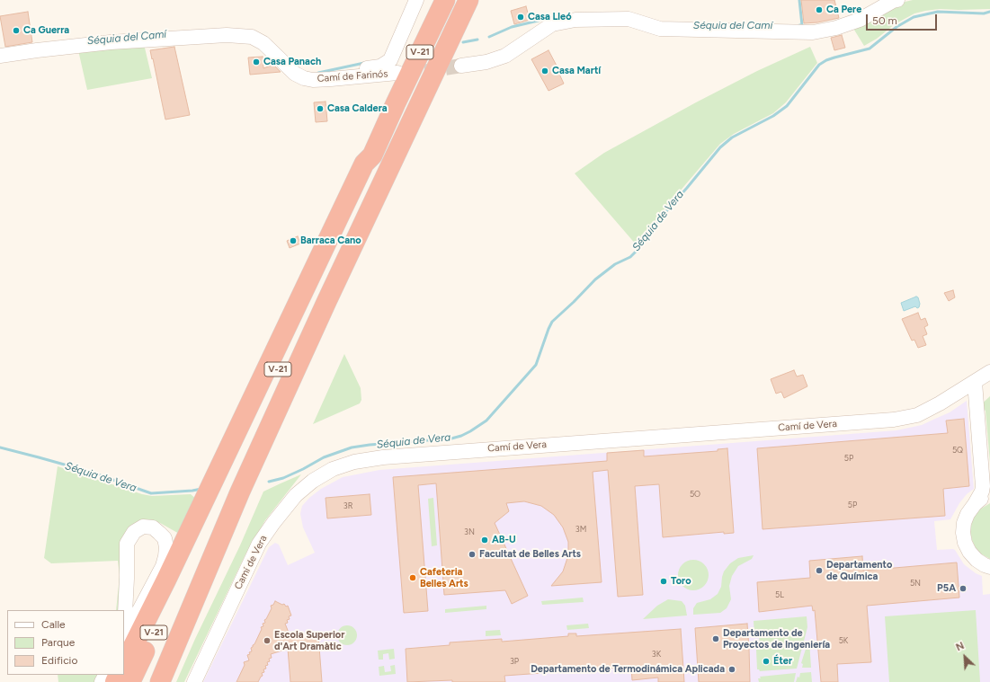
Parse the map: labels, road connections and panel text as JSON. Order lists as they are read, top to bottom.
{
  "streets": {
    "highway": ["V-21"],
    "street": ["Camí de Farinós", "Camí de Vera"]
  },
  "water": ["Séquia del Camí", "Séquia de Vera"],
  "places": [
    "Ca Pere",
    "Casa Lleó",
    "Ca Guerra",
    "Casa Panach",
    "Casa Martí",
    "Casa Caldera",
    "Barraca Cano",
    "AB-U",
    "Facultat de Belles Arts",
    "Departamento de Química",
    "Cafeteria Belles Arts",
    "Toro",
    "P5A",
    "Departamento de Proyectos de Ingeniería",
    "Escola Superior d'Art Dramàtic",
    "Éter",
    "Departamento de Termodinámica Aplicada"
  ],
  "house_numbers": [
    "5Q",
    "5P",
    "5O",
    "5P",
    "3R",
    "3M",
    "3N",
    "5N",
    "5L",
    "5K",
    "3K",
    "3P"
  ],
  "legend": ["Calle", "Parque", "Edificio"],
  "scale_bar": "50 m",
  "north": "top left"
}
